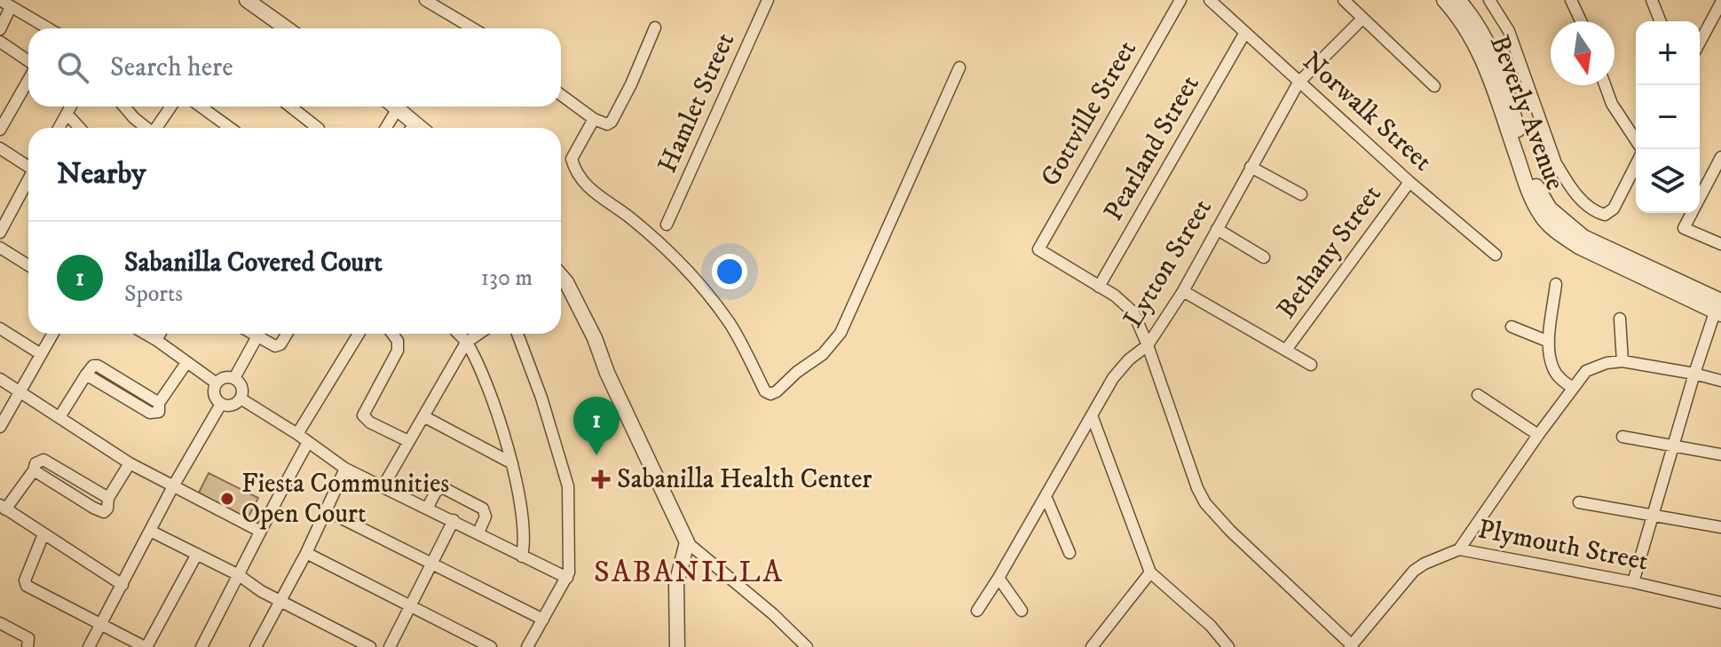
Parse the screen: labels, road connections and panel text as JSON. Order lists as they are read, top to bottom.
{
  "streets": {
    "street": [
      "Hamlet Street",
      "Norwalk Street",
      "Beverly Avenue",
      "Gottville Street",
      "Pearland Street",
      "Bethany Street",
      "Lytton Street",
      "Plymouth Street"
    ]
  },
  "crossings": [
    ["Norwalk Street", "Pearland Street"],
    ["Norwalk Street", "Bethany Street"],
    ["Norwalk Street", "Lytton Street"],
    ["Gottville Street", "Pearland Street"]
  ],
  "districts": ["SABANILLA"],
  "places": {
    "health": ["Sabanilla Health Center"],
    "other": ["Fiesta Communities Open Court"]
  },
  "north": "bottom",
  "page": {
    "map_buttons": ["+", "−"],
    "search": "Search here",
    "heading": "Nearby",
    "list": [
      {
        "mark": "1",
        "name": "Sabanilla Covered Court",
        "note": "Sports",
        "value": "130 m"
      }
    ],
    "pins": "1"
  }
}
